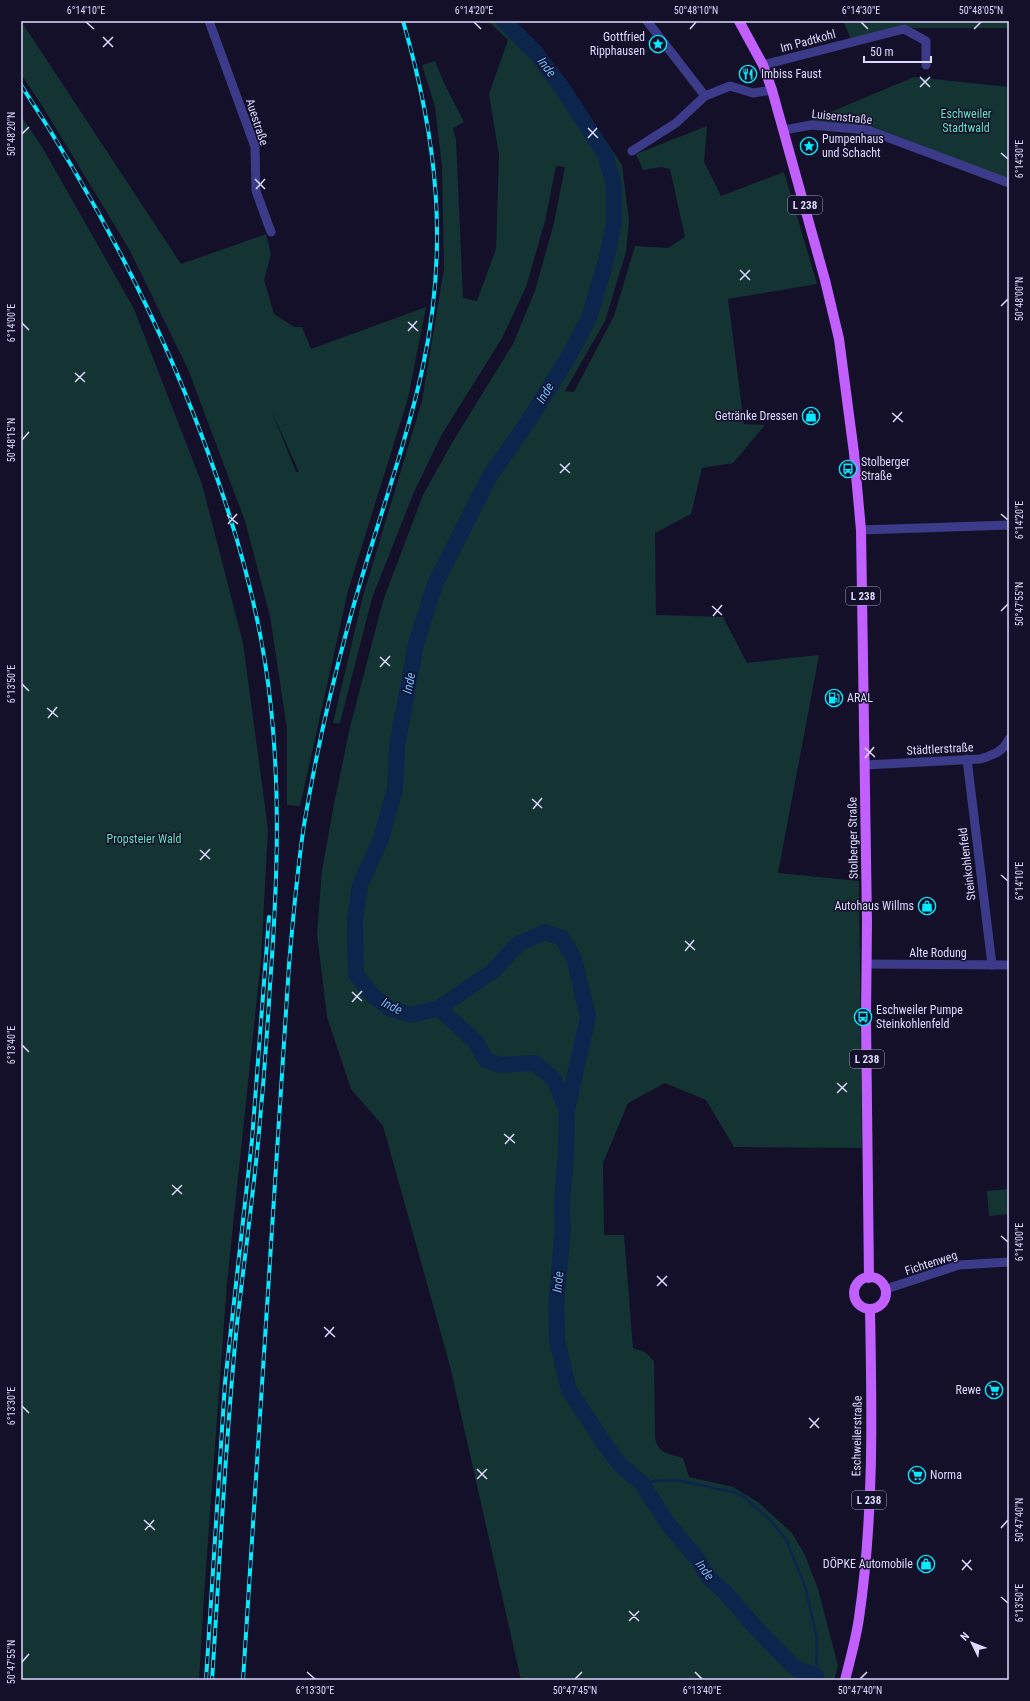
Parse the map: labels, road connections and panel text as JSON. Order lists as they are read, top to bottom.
{
  "streets": {
    "main road": ["L 238", "Stolberger Straße", "Eschweilerstraße"],
    "street": [
      "Im Padtkohl",
      "Luisenstraße",
      "Auestraße",
      "Städtlerstraße",
      "Steinkohlenfeld",
      "Alte Rodung",
      "Fichtenweg"
    ]
  },
  "crossings": [
    ["Im Padtkohl", "L 238"],
    ["Luisenstraße", "L 238"],
    ["Luisenstraße", "Stolberger Straße"],
    ["L 238", "Stolberger Straße"],
    ["Städtlerstraße", "Stolberger Straße"],
    ["Städtlerstraße", "Steinkohlenfeld"],
    ["Stolberger Straße", "Alte Rodung"],
    ["Stolberger Straße", "Fichtenweg"],
    ["Stolberger Straße", "Eschweilerstraße"],
    ["Steinkohlenfeld", "Alte Rodung"],
    ["Fichtenweg", "Eschweilerstraße"]
  ],
  "water": ["Inde"],
  "parks": ["Eschweiler Stadtwald", "Propsteier Wald"],
  "places": {
    "place": ["Gottfried Ripphausen", "Pumpenhaus und Schacht"],
    "restaurant": ["Imbiss Faust"],
    "shop": ["Getränke Dressen", "Autohaus Willms", "DÖPKE Automobile"],
    "bus stop": ["Stolberger Straße", "Eschweiler Pumpe Steinkohlenfeld"],
    "fuel station": ["ARAL"],
    "supermarket": ["Rewe", "Norma"]
  },
  "scale_bar": "50 m",
  "north": "top left",
  "coordinates": [
    "6°14'10\"E",
    "6°14'20\"E",
    "50°48'10\"N",
    "6°14'30\"E",
    "50°48'05\"N",
    "50°48'20\"N",
    "50°48'00\"N",
    "6°14'00\"E",
    "50°48'15\"N",
    "50°47'55\"N",
    "6°13'50\"E",
    "6°13'40\"E",
    "6°13'30\"E",
    "50°47'40\"N",
    "50°47'45\"N"
  ]
}
